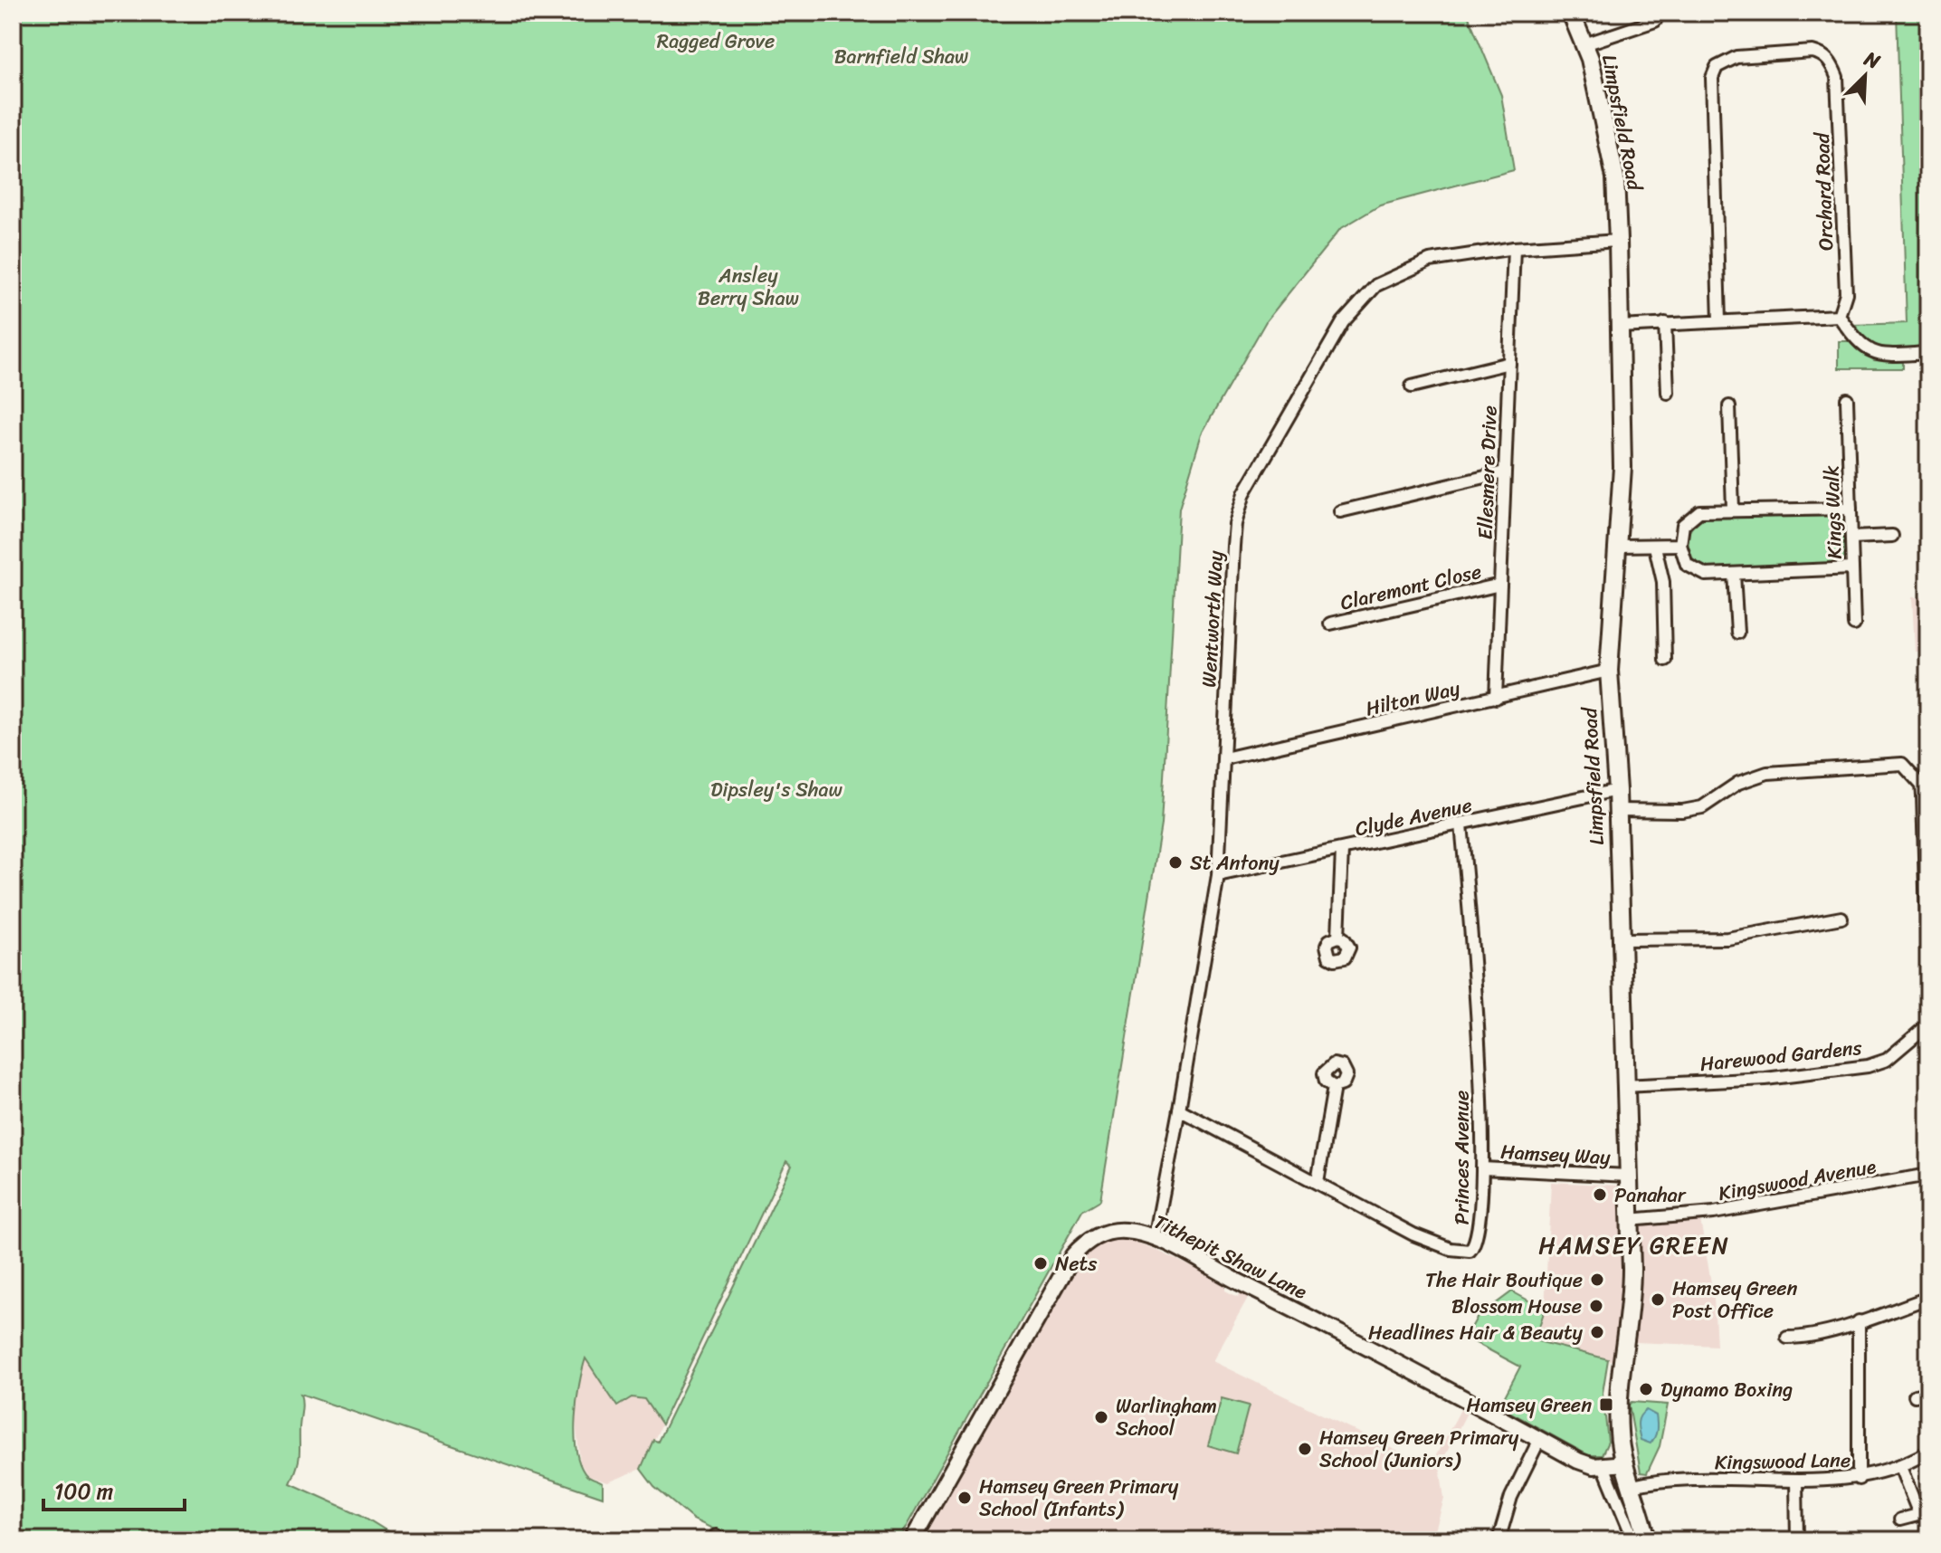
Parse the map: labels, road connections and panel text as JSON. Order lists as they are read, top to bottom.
{
  "streets": {
    "main road": ["Limpsfield Road"],
    "street": [
      "Orchard Road",
      "Ellesmere Drive",
      "Kings Walk",
      "Claremont Close",
      "Wentworth Way",
      "Hilton Way",
      "Clyde Avenue",
      "Harewood Gardens",
      "Hamsey Way",
      "Princes Avenue",
      "Kingswood Avenue",
      "Tithepit Shaw Lane",
      "Kingswood Lane"
    ]
  },
  "crossings": [
    ["Limpsfield Road", "Wentworth Way"],
    ["Limpsfield Road", "Hilton Way"],
    ["Limpsfield Road", "Clyde Avenue"],
    ["Limpsfield Road", "Harewood Gardens"],
    ["Limpsfield Road", "Hamsey Way"],
    ["Limpsfield Road", "Kingswood Avenue"],
    ["Limpsfield Road", "Tithepit Shaw Lane"],
    ["Limpsfield Road", "Kingswood Lane"],
    ["Ellesmere Drive", "Claremont Close"],
    ["Ellesmere Drive", "Wentworth Way"],
    ["Ellesmere Drive", "Hilton Way"],
    ["Wentworth Way", "Hilton Way"],
    ["Wentworth Way", "Clyde Avenue"],
    ["Wentworth Way", "Princes Avenue"],
    ["Wentworth Way", "Tithepit Shaw Lane"],
    ["Clyde Avenue", "Princes Avenue"],
    ["Hamsey Way", "Princes Avenue"]
  ],
  "districts": ["HAMSEY GREEN"],
  "parks": [
    "Ragged Grove",
    "Barnfield Shaw",
    "Ansley Berry Shaw",
    "Dipsley's Shaw"
  ],
  "places": {
    "other": [
      "St Antony",
      "Panahar",
      "Nets",
      "The Hair Boutique",
      "Hamsey Green Post Office",
      "Blossom House",
      "Headlines Hair & Beauty",
      "Dynamo Boxing",
      "Warlingham School",
      "Hamsey Green Primary School (Juniors)",
      "Hamsey Green Primary School (Infants)"
    ],
    "transit": ["Hamsey Green"]
  },
  "scale_bar": "100 m",
  "north": "top right"
}
